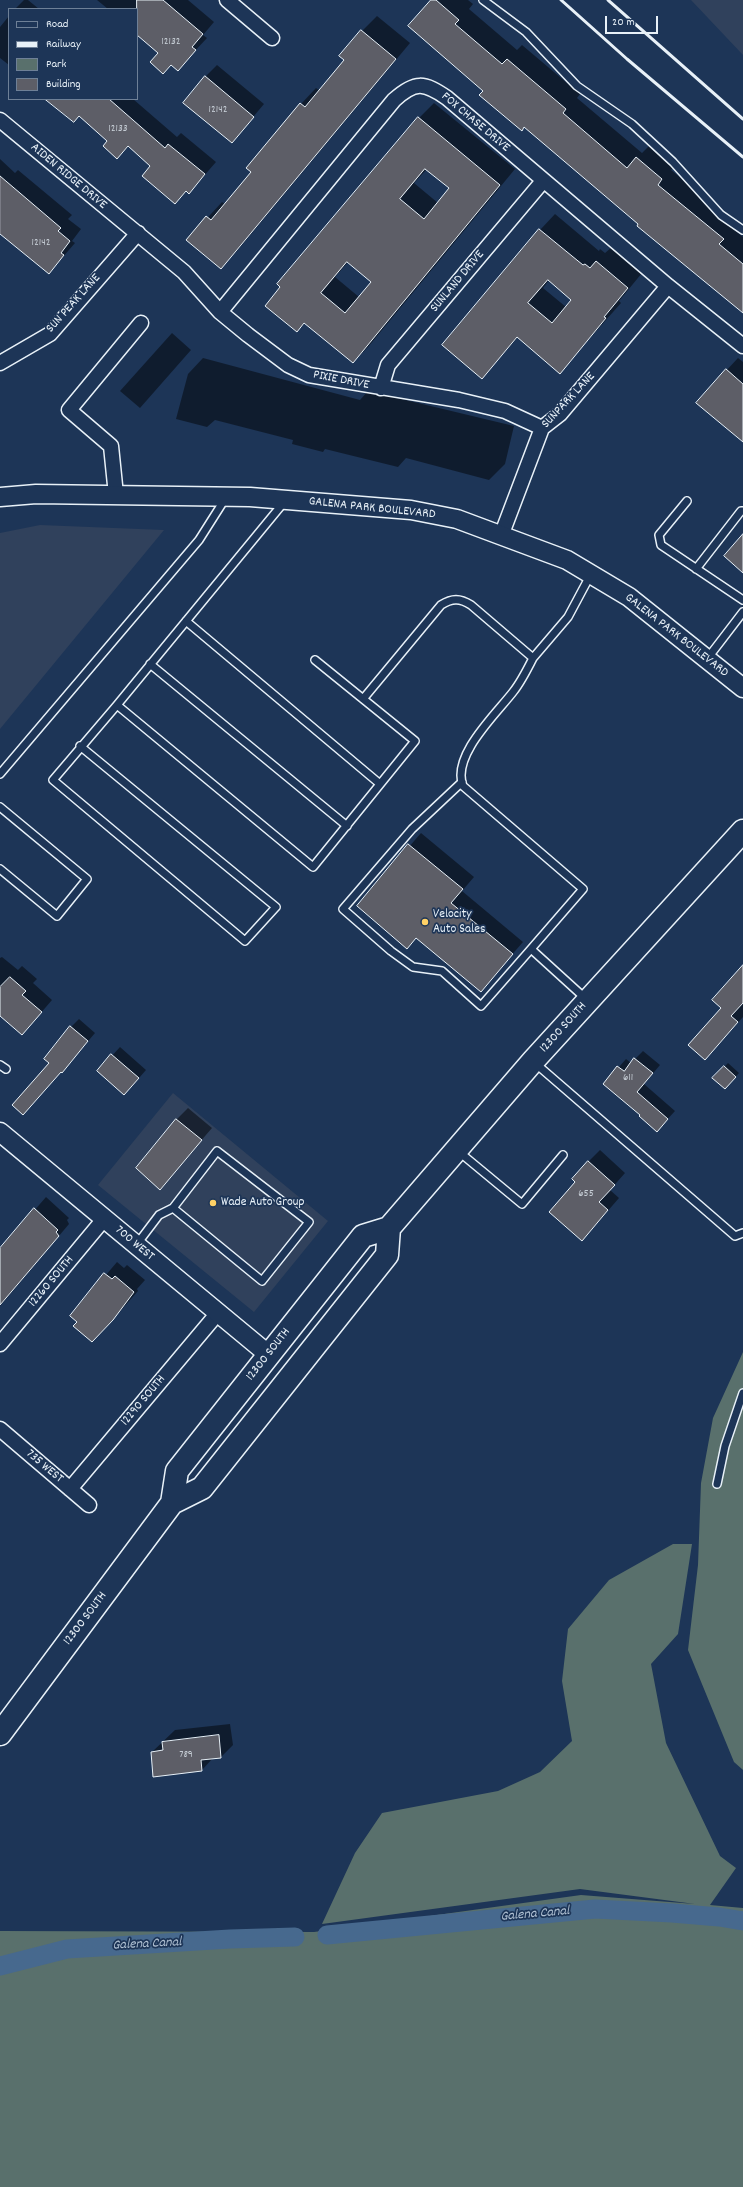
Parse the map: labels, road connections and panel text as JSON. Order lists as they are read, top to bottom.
{
  "streets": {
    "main road": ["12300 SOUTH"],
    "street": [
      "FOX CHASE DRIVE",
      "AIDEN RIDGE DRIVE",
      "SUNLAND DRIVE",
      "SUN PEAK LANE",
      "PIXIE DRIVE",
      "SUNPARK LANE",
      "GALENA PARK BOULEVARD",
      "700 WEST",
      "12260 SOUTH",
      "12290 SOUTH",
      "735 WEST"
    ]
  },
  "crossings": [
    ["FOX CHASE DRIVE", "SUNLAND DRIVE"],
    ["FOX CHASE DRIVE", "PIXIE DRIVE"],
    ["FOX CHASE DRIVE", "SUNPARK LANE"],
    ["AIDEN RIDGE DRIVE", "SUN PEAK LANE"],
    ["AIDEN RIDGE DRIVE", "PIXIE DRIVE"],
    ["SUNLAND DRIVE", "PIXIE DRIVE"],
    ["SUN PEAK LANE", "PIXIE DRIVE"],
    ["PIXIE DRIVE", "SUNPARK LANE"],
    ["SUNPARK LANE", "GALENA PARK BOULEVARD"],
    ["12300 SOUTH", "700 WEST"],
    ["700 WEST", "12260 SOUTH"],
    ["700 WEST", "12290 SOUTH"],
    ["12290 SOUTH", "735 WEST"]
  ],
  "water": ["Galena Canal"],
  "places": ["Velocity Auto Sales", "Wade Auto Group"],
  "house_numbers": [
    "12132",
    "12142",
    "12133",
    "12142",
    "611",
    "655",
    "789"
  ],
  "legend": [
    "Road",
    "Railway",
    "Park",
    "Building"
  ],
  "scale_bar": "20 m"
}
